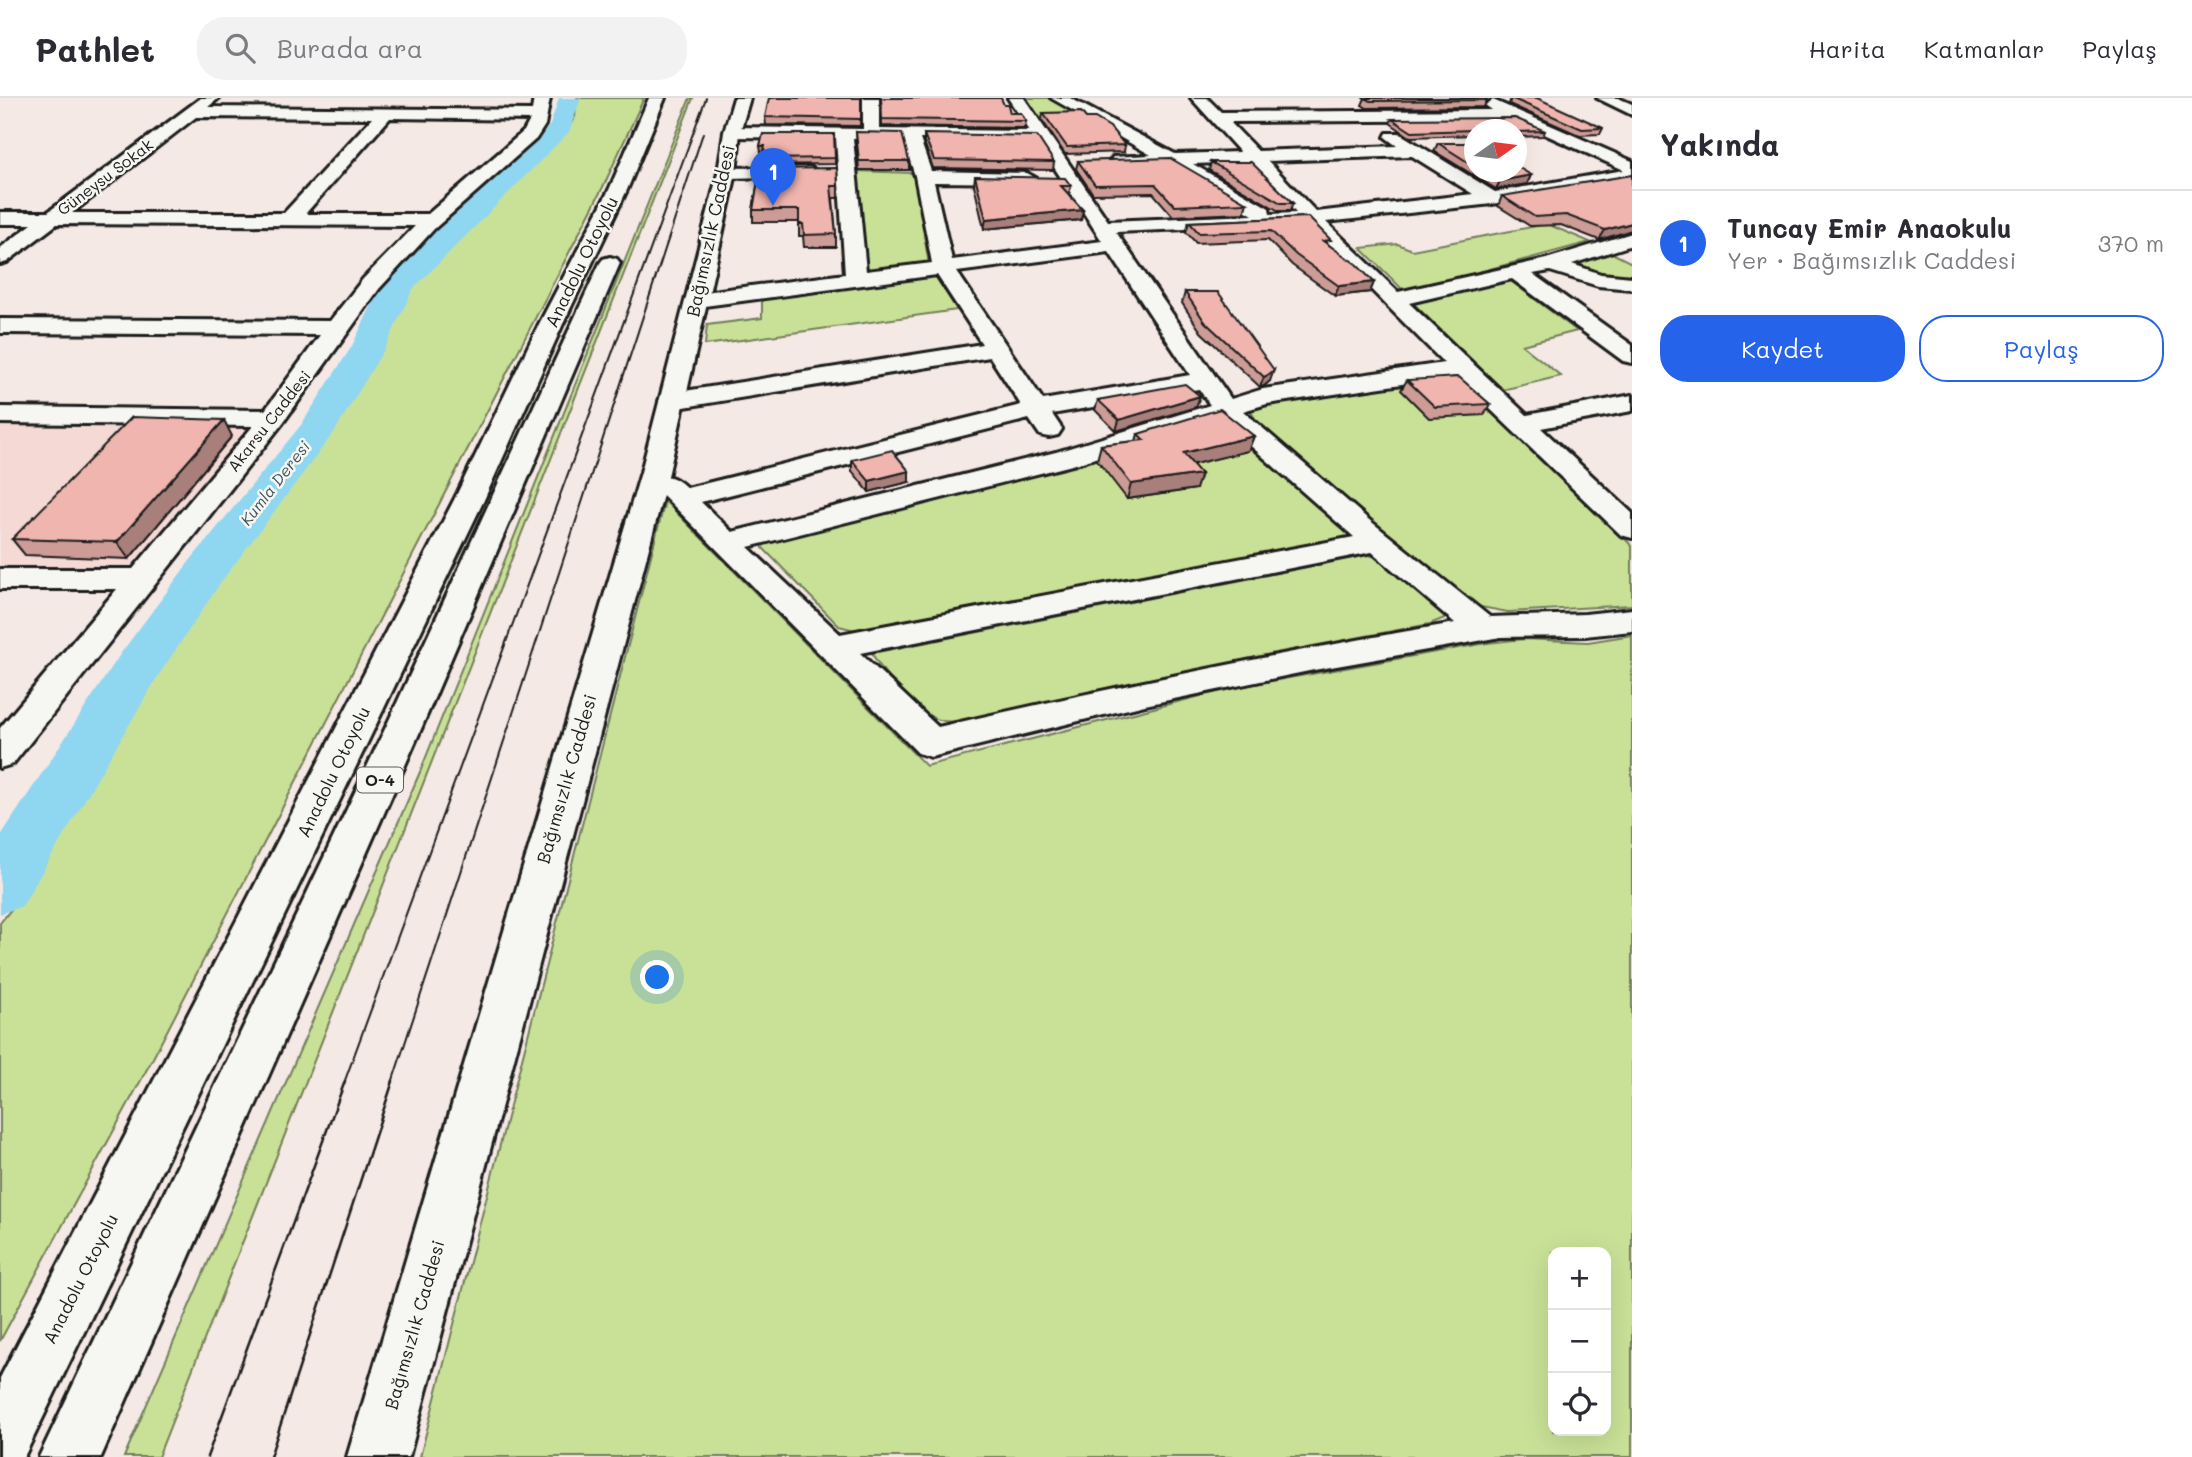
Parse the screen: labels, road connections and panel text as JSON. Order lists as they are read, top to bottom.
{
  "streets": {
    "main road": [
      "Güneysu Sokak",
      "Bağımsızlık Caddesi",
      "Anadolu Otoyolu",
      "Akarsu Caddesi",
      "O-4"
    ]
  },
  "water": ["Kumla Deresi"],
  "north": "right",
  "page": {
    "header": "Pathlet",
    "search": "Burada ara",
    "nav": ["Harita", "Katmanlar", "Paylaş"],
    "heading": "Yakında",
    "pins": "1",
    "list": [
      {
        "mark": "1",
        "name": "Tuncay Emir Anaokulu",
        "note": "Yer · Bağımsızlık Caddesi",
        "value": "370 m"
      }
    ],
    "buttons": ["Kaydet", "Paylaş"],
    "map_buttons": ["+", "−"]
  }
}
